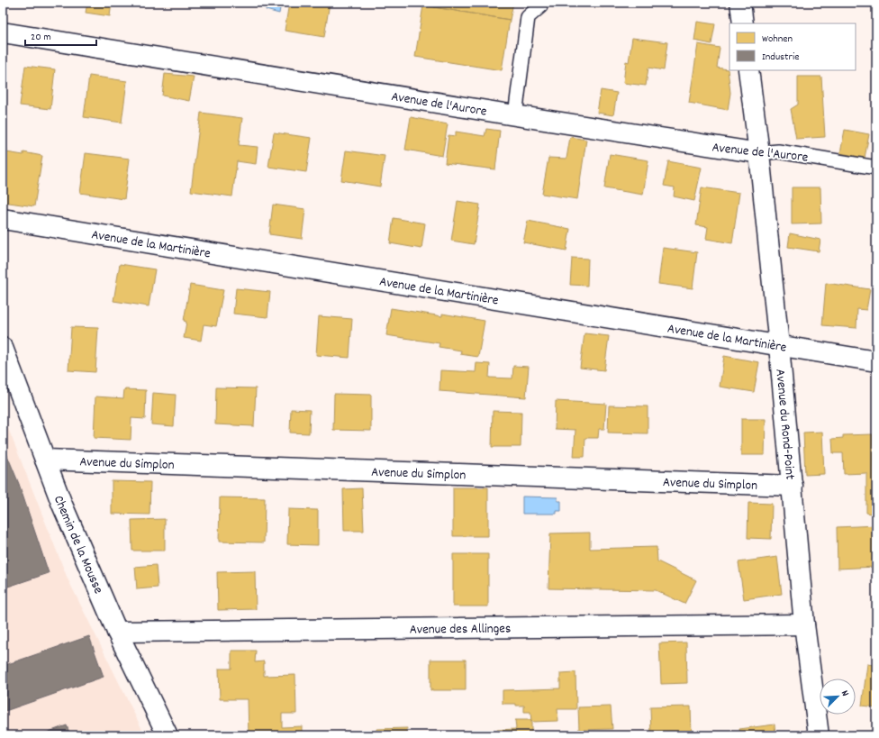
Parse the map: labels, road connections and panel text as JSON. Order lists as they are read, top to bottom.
{
  "streets": {
    "street": [
      "Avenue de l'Aurore",
      "Avenue de la Martinière",
      "Avenue du Rond-Point",
      "Avenue du Simplon",
      "Chemin de la Mousse",
      "Avenue des Allinges"
    ]
  },
  "crossings": [
    ["Avenue de l'Aurore", "Avenue du Rond-Point"],
    ["Avenue de la Martinière", "Avenue du Rond-Point"],
    ["Avenue du Rond-Point", "Avenue du Simplon"],
    ["Avenue du Rond-Point", "Avenue des Allinges"],
    ["Avenue du Simplon", "Chemin de la Mousse"],
    ["Chemin de la Mousse", "Avenue des Allinges"]
  ],
  "legend": ["Wohnen", "Industrie"],
  "scale_bar": "20 m",
  "north": "top right"
}
